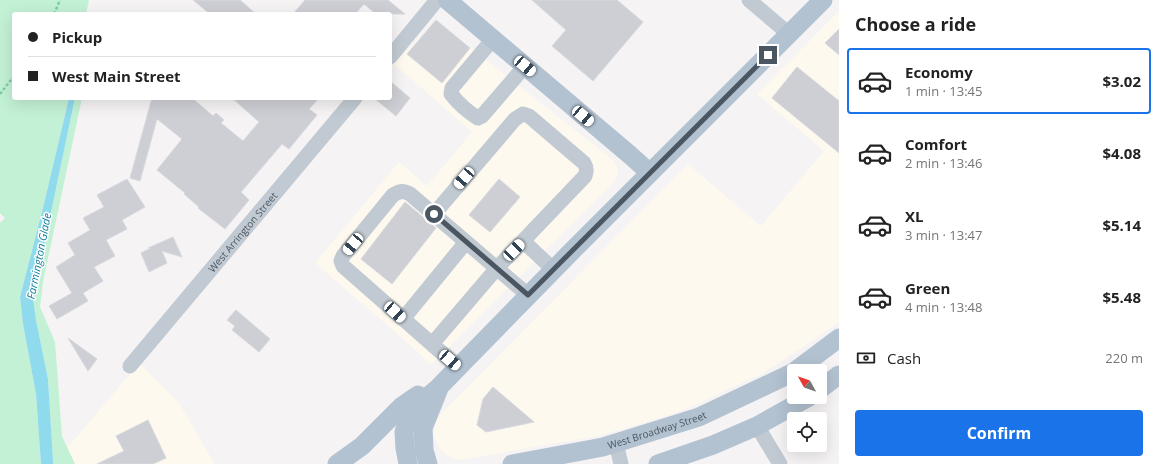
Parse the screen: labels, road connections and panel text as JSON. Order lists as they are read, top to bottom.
{
  "streets": {
    "main road": ["West Broadway Street"],
    "street": ["West Arrington Street"]
  },
  "water": ["Farmington Glade"],
  "north": "top left",
  "page": {
    "heading": "Choose a ride",
    "banner": ["Pickup", "West Main Street"],
    "list": [
      {
        "name": "Economy",
        "note": "1 min · 13:45",
        "value": "$3.02"
      },
      {
        "name": "Comfort",
        "note": "2 min · 13:46",
        "value": "$4.08"
      },
      {
        "name": "XL",
        "note": "3 min · 13:47",
        "value": "$5.14"
      },
      {
        "name": "Green",
        "note": "4 min · 13:48",
        "value": "$5.48"
      }
    ],
    "pay": ["Cash", "220 m"],
    "buttons": "Confirm"
  }
}
